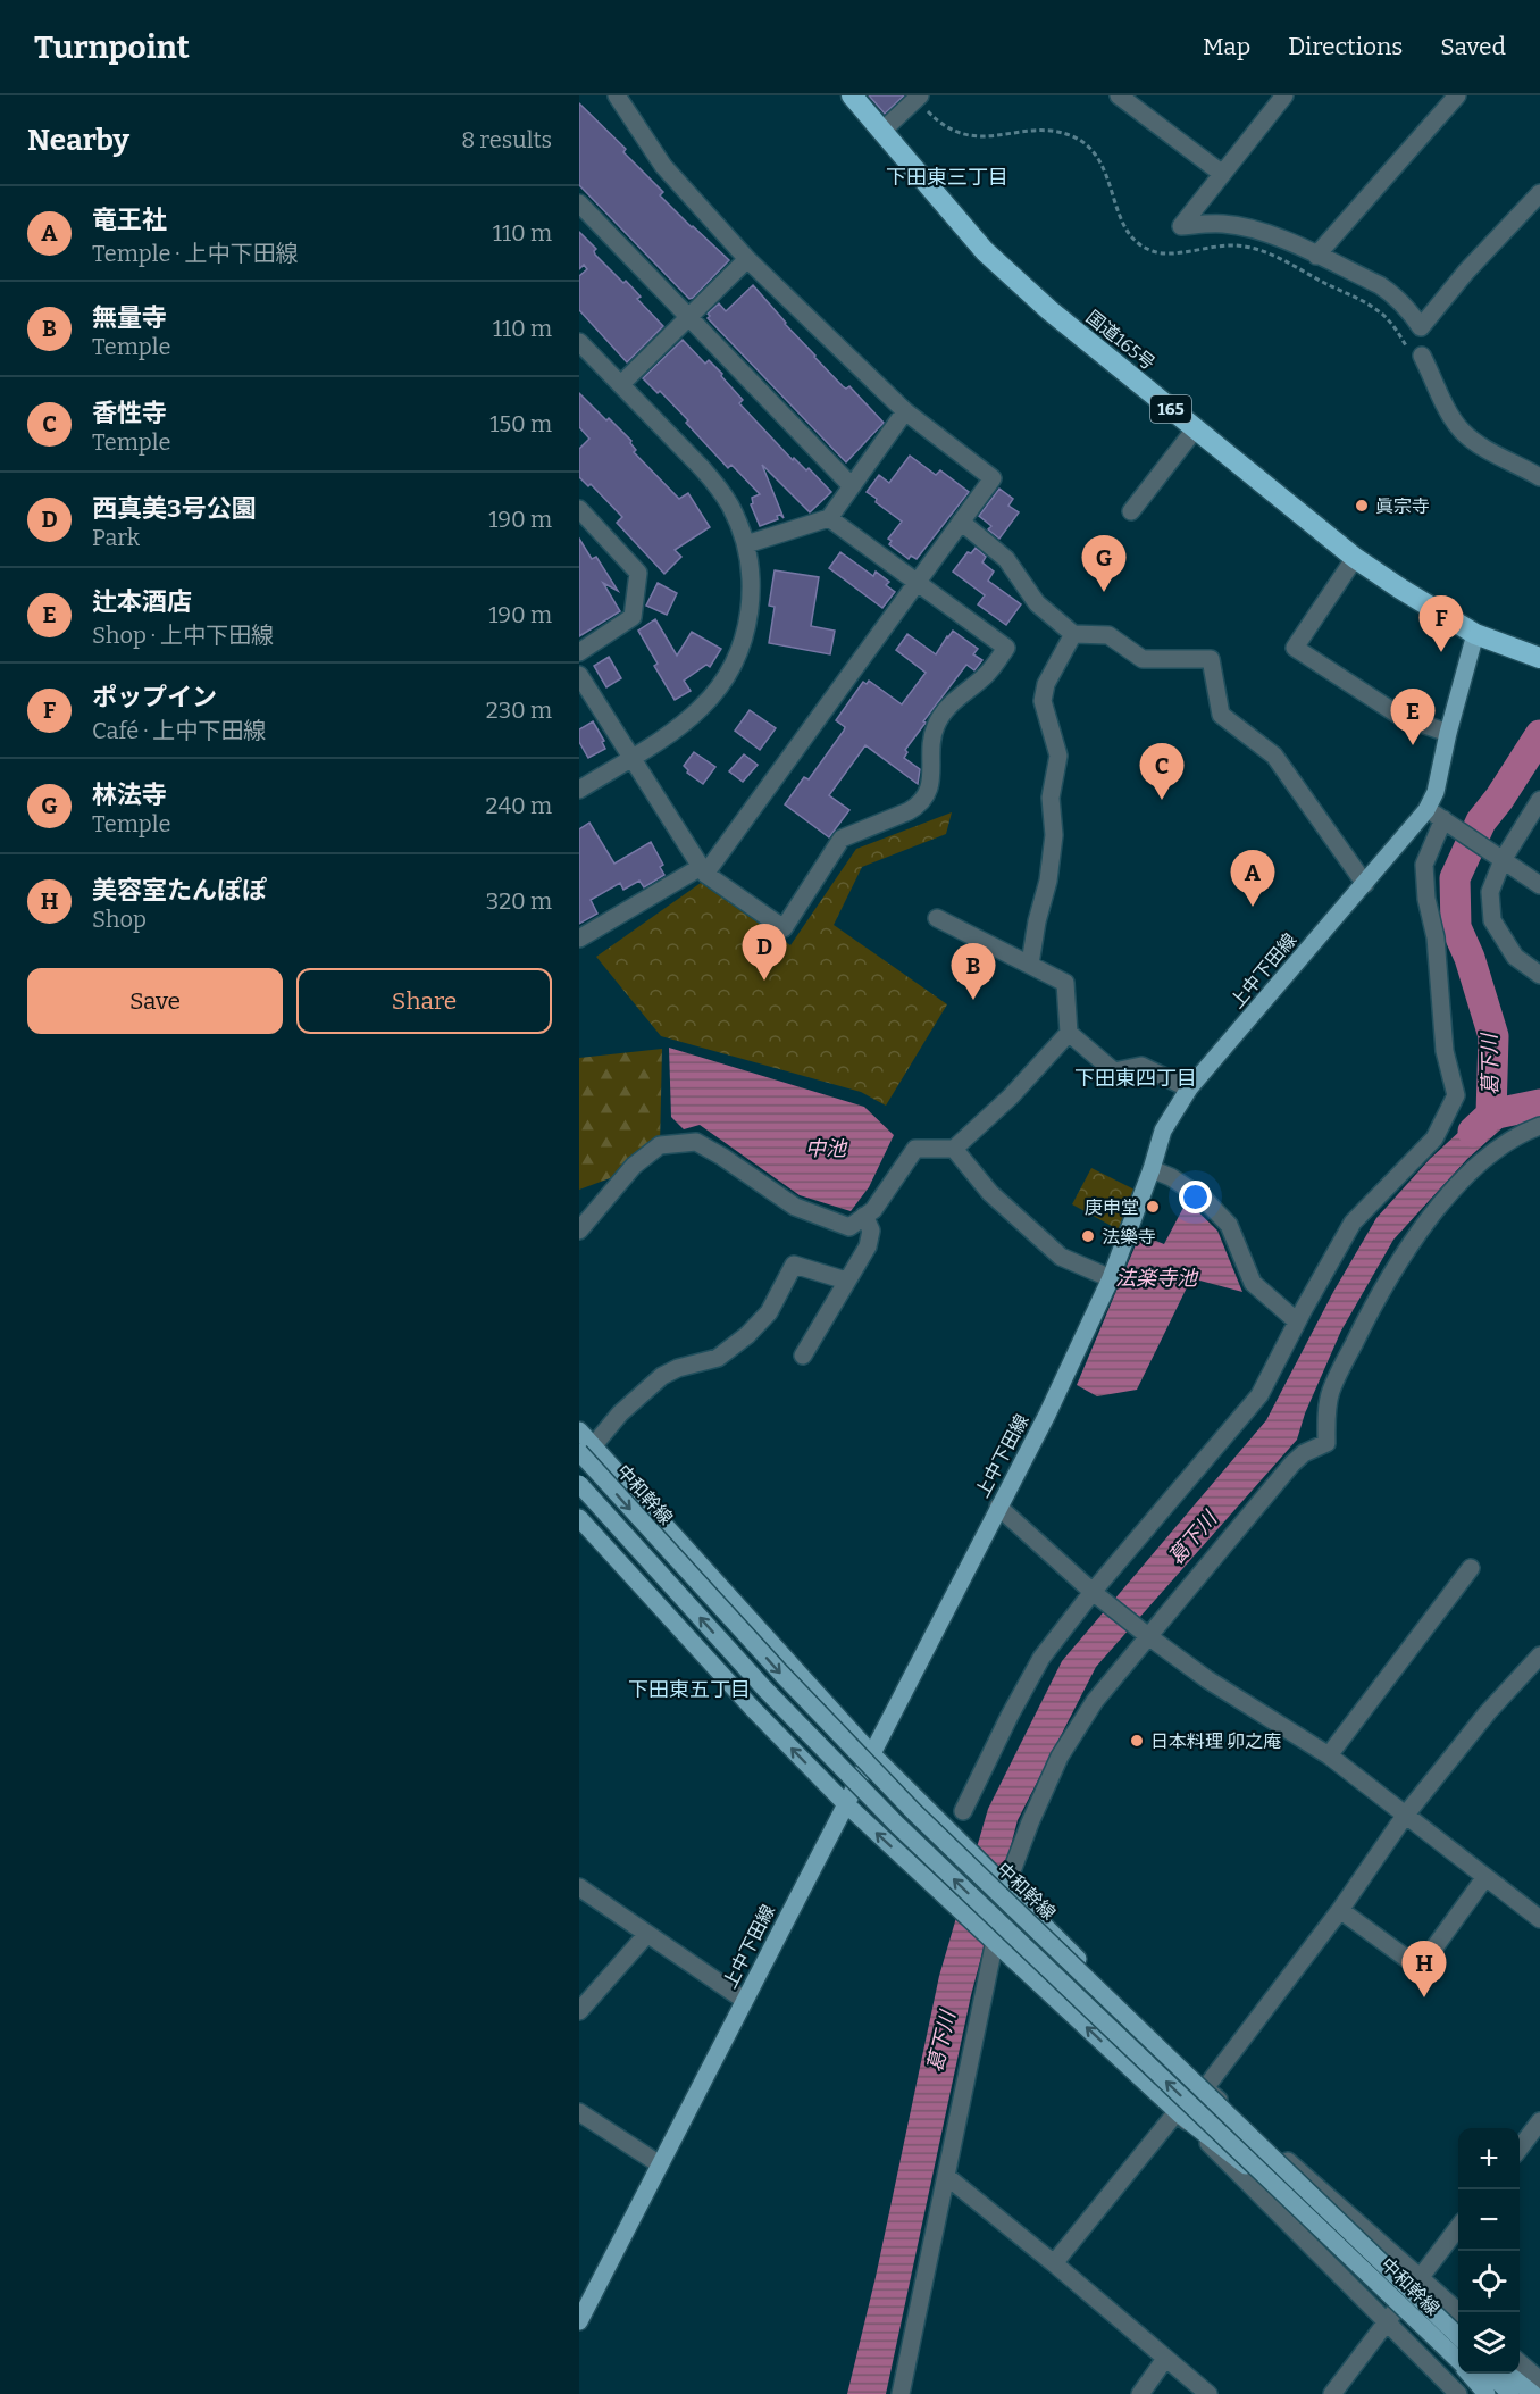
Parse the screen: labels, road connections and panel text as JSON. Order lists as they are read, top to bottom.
{
  "streets": {
    "highway": ["国道165号", "165"],
    "main road": ["上中下田線", "中和幹線"]
  },
  "crossings": [
    ["国道165号", "上中下田線"]
  ],
  "districts": ["下田東三丁目", "下田東四丁目", "下田東五丁目"],
  "water": ["葛下川", "中池", "法楽寺池"],
  "places": [
    "眞宗寺",
    "庚申堂",
    "法樂寺",
    "日本料理 卯之庵"
  ],
  "page": {
    "header": "Turnpoint",
    "nav": ["Map", "Directions", "Saved"],
    "heading": ["Nearby", "8 results"],
    "list": [
      {
        "mark": "A",
        "name": "竜王社",
        "note": "Temple · 上中下田線",
        "value": "110 m"
      },
      {
        "mark": "B",
        "name": "無量寺",
        "note": "Temple",
        "value": "110 m"
      },
      {
        "mark": "C",
        "name": "香性寺",
        "note": "Temple",
        "value": "150 m"
      },
      {
        "mark": "D",
        "name": "西真美3号公園",
        "note": "Park",
        "value": "190 m"
      },
      {
        "mark": "E",
        "name": "辻本酒店",
        "note": "Shop · 上中下田線",
        "value": "190 m"
      },
      {
        "mark": "F",
        "name": "ポップイン",
        "note": "Café · 上中下田線",
        "value": "230 m"
      },
      {
        "mark": "G",
        "name": "林法寺",
        "note": "Temple",
        "value": "240 m"
      },
      {
        "mark": "H",
        "name": "美容室たんぽぽ",
        "note": "Shop",
        "value": "320 m"
      }
    ],
    "pins": [
      "G",
      "F",
      "E",
      "C",
      "A",
      "D",
      "B",
      "H"
    ],
    "buttons": ["Save", "Share"],
    "map_buttons": ["+", "−"]
  }
}
